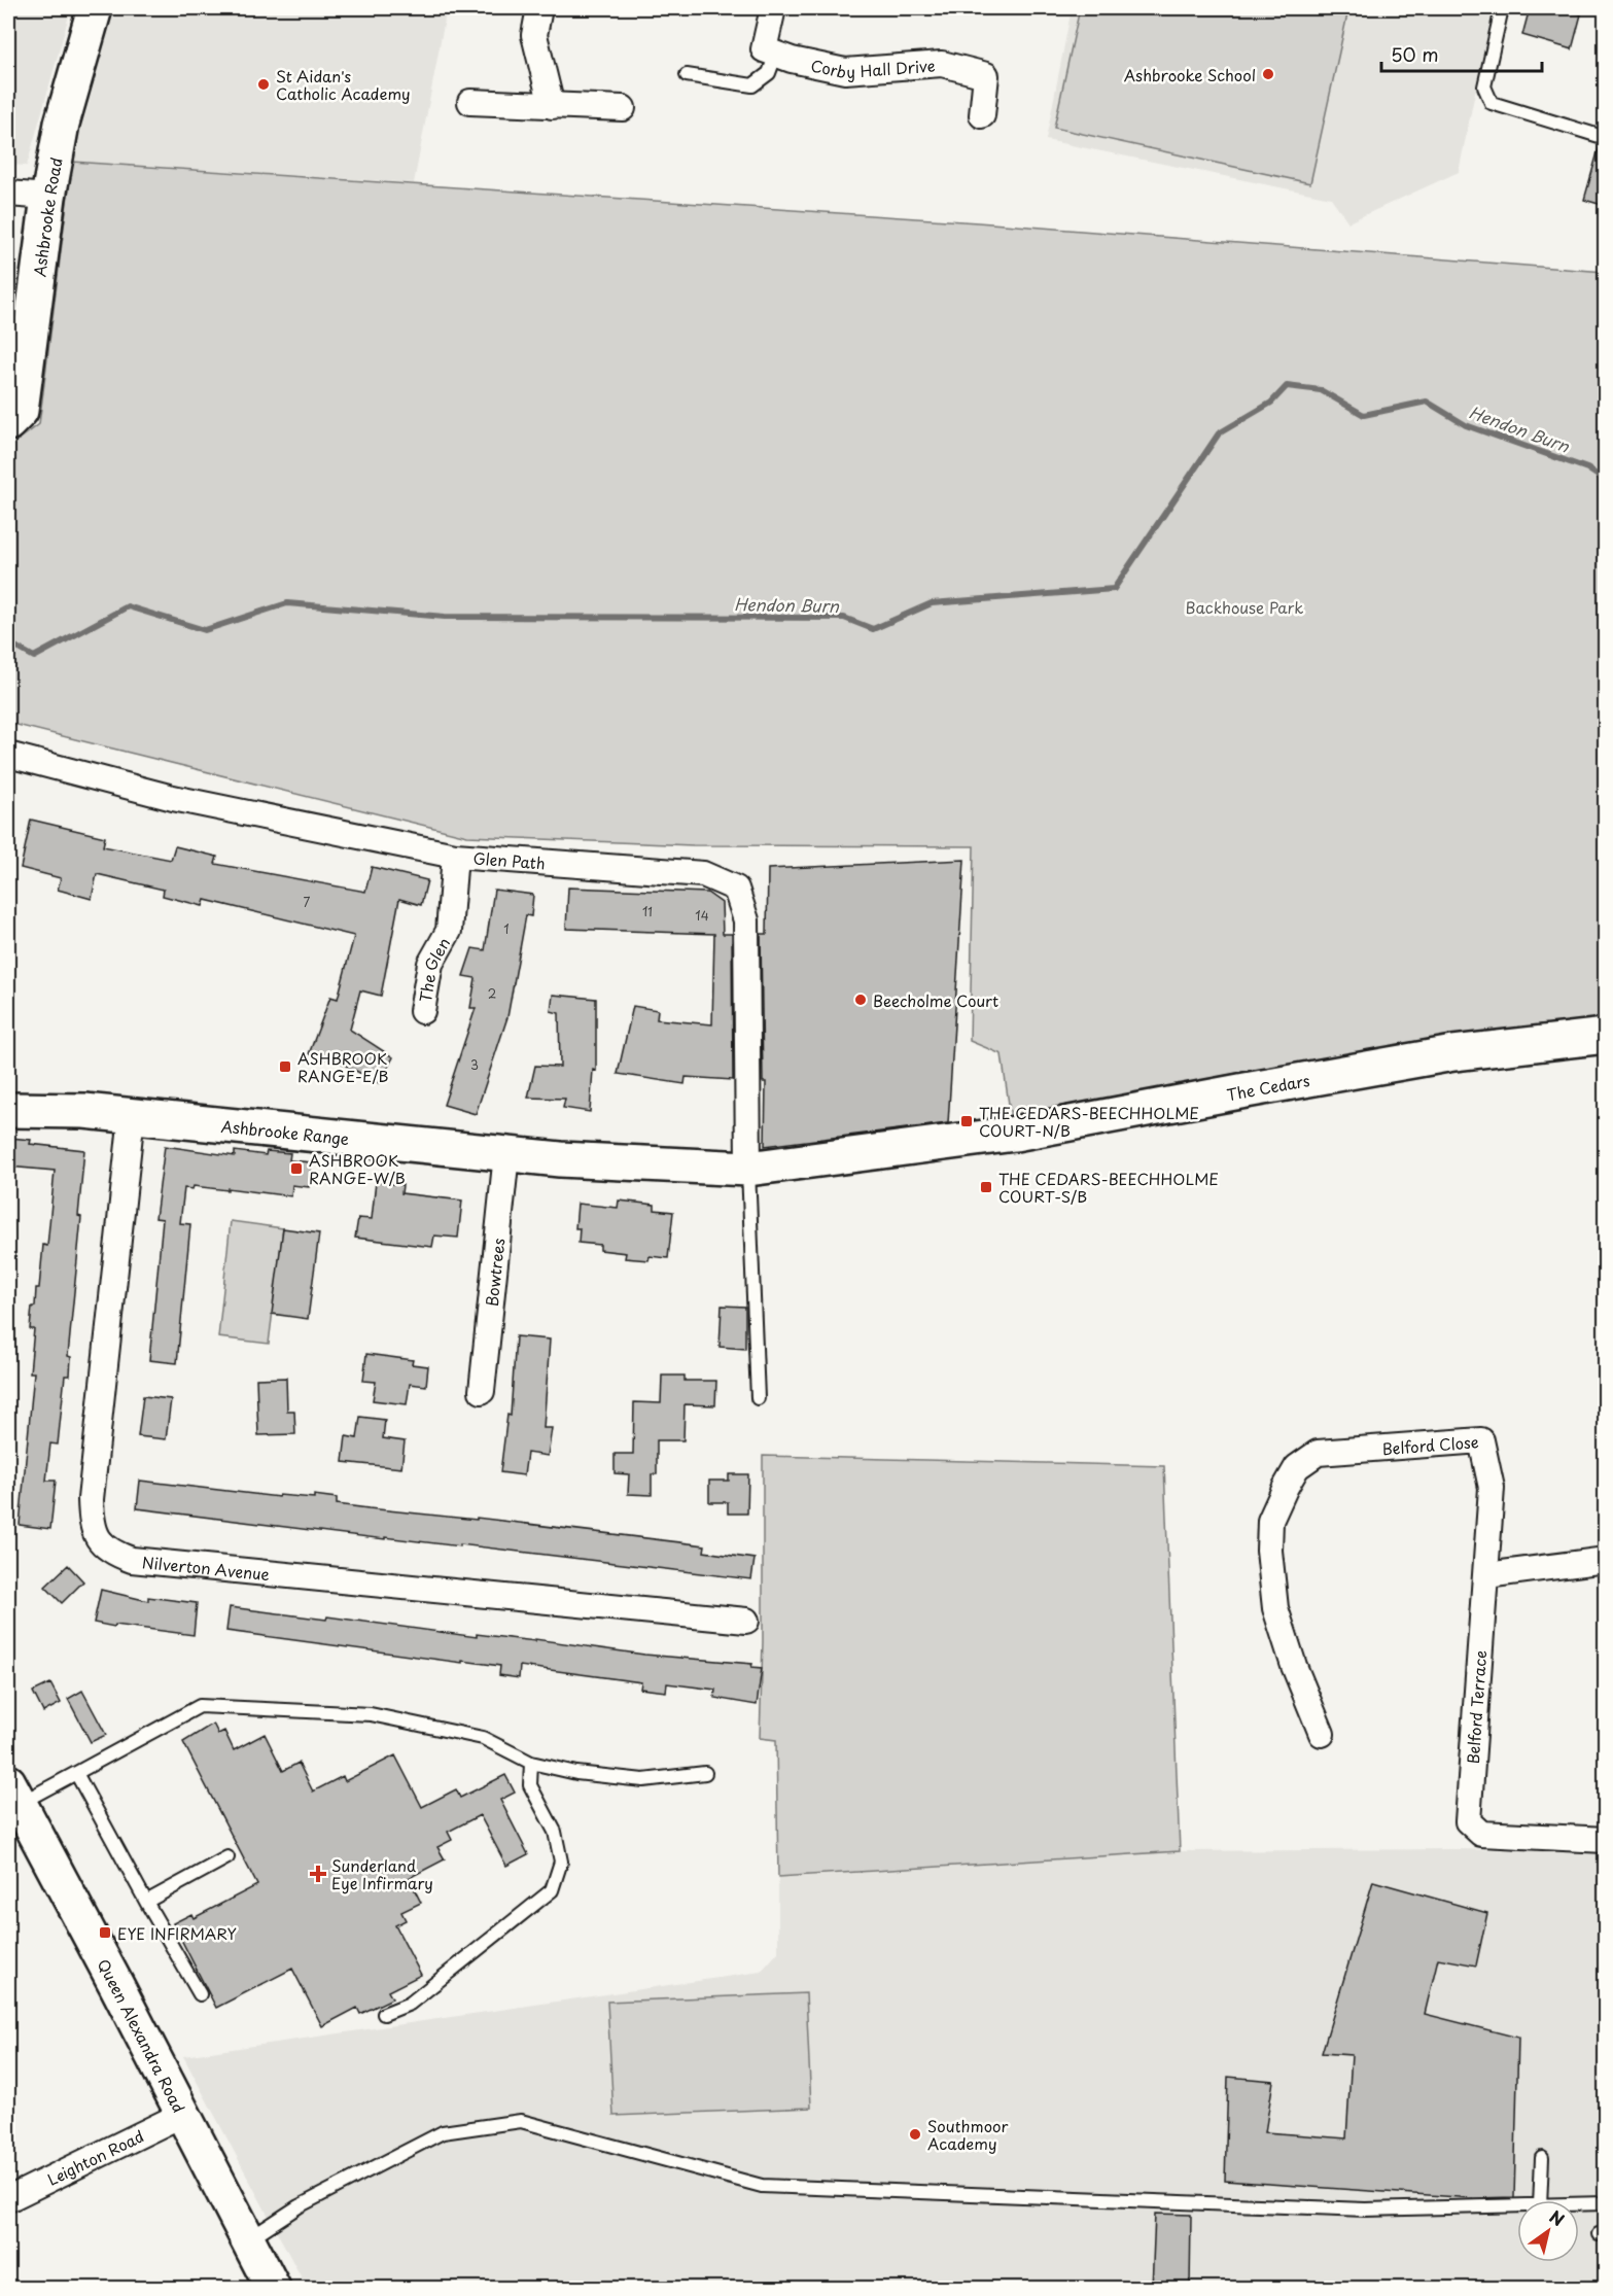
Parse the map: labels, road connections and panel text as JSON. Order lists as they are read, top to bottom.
{
  "streets": {
    "street": [
      "Corby Hall Drive",
      "Ashbrooke Road",
      "Glen Path",
      "The Glen",
      "The Cedars",
      "Ashbrooke Range",
      "Bowtrees",
      "Belford Close",
      "Nilverton Avenue",
      "Belford Terrace",
      "Queen Alexandra Road",
      "Leighton Road"
    ]
  },
  "crossings": [
    ["Glen Path", "The Glen"],
    ["Glen Path", "The Cedars"],
    ["Glen Path", "Ashbrooke Range"],
    ["The Cedars", "Ashbrooke Range"],
    ["Ashbrooke Range", "Bowtrees"],
    ["Ashbrooke Range", "Nilverton Avenue"],
    ["Belford Close", "Belford Terrace"],
    ["Queen Alexandra Road", "Leighton Road"]
  ],
  "water": ["Hendon Burn"],
  "parks": ["Backhouse Park"],
  "places": {
    "other": [
      "Ashbrooke School",
      "St Aidan's Catholic Academy",
      "Beecholme Court",
      "Southmoor Academy"
    ],
    "transit": [
      "ASHBROOK RANGE-E/B",
      "THE CEDARS-BEECHHOLME COURT-N/B",
      "ASHBROOK RANGE-W/B",
      "THE CEDARS-BEECHHOLME COURT-S/B",
      "EYE INFIRMARY"
    ],
    "health": ["Sunderland Eye Infirmary"]
  },
  "house_numbers": [
    "7",
    "11",
    "14",
    "1",
    "2",
    "3"
  ],
  "scale_bar": "50 m",
  "north": "top right"
}
